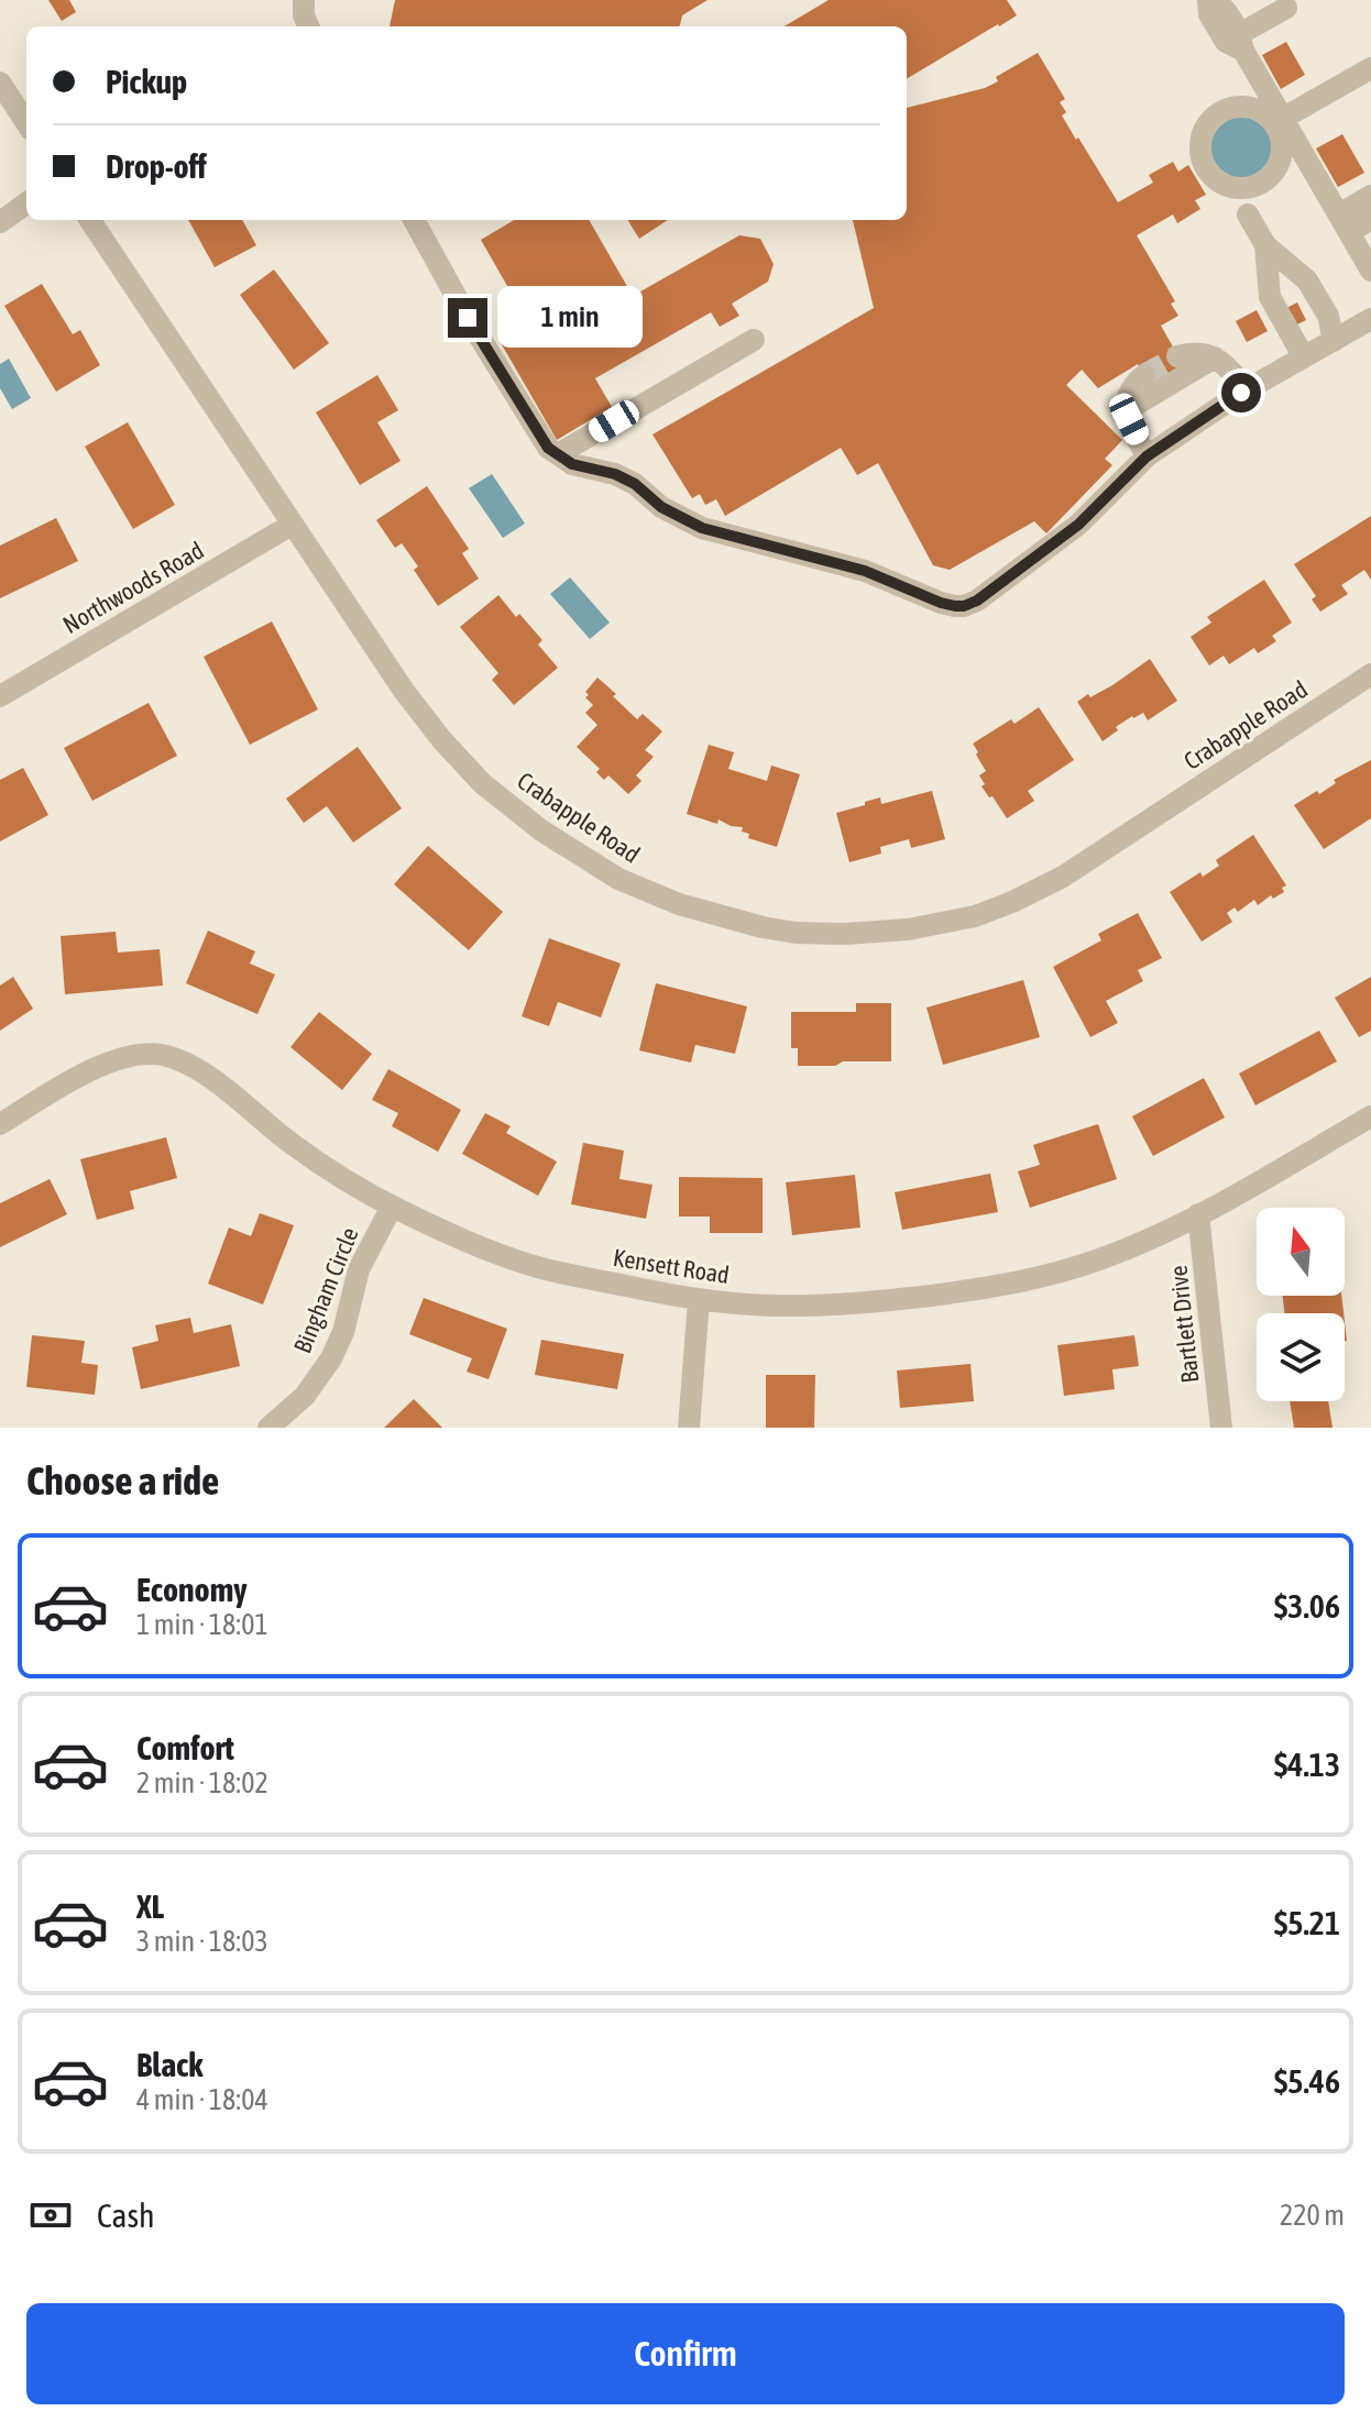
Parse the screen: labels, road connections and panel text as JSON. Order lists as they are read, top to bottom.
{
  "streets": {
    "street": [
      "Northwoods Road",
      "Crabapple Road",
      "Kensett Road",
      "Bingham Circle",
      "Bartlett Drive"
    ]
  },
  "crossings": [
    ["Northwoods Road", "Crabapple Road"],
    ["Kensett Road", "Bingham Circle"],
    ["Kensett Road", "Bartlett Drive"]
  ],
  "north": "top",
  "page": {
    "banner": ["Pickup", "Drop-off"],
    "bubble": "1 min",
    "heading": "Choose a ride",
    "list": [
      {
        "name": "Economy",
        "note": "1 min · 18:01",
        "value": "$3.06"
      },
      {
        "name": "Comfort",
        "note": "2 min · 18:02",
        "value": "$4.13"
      },
      {
        "name": "XL",
        "note": "3 min · 18:03",
        "value": "$5.21"
      },
      {
        "name": "Black",
        "note": "4 min · 18:04",
        "value": "$5.46"
      }
    ],
    "pay": ["Cash", "220 m"],
    "buttons": "Confirm"
  }
}
